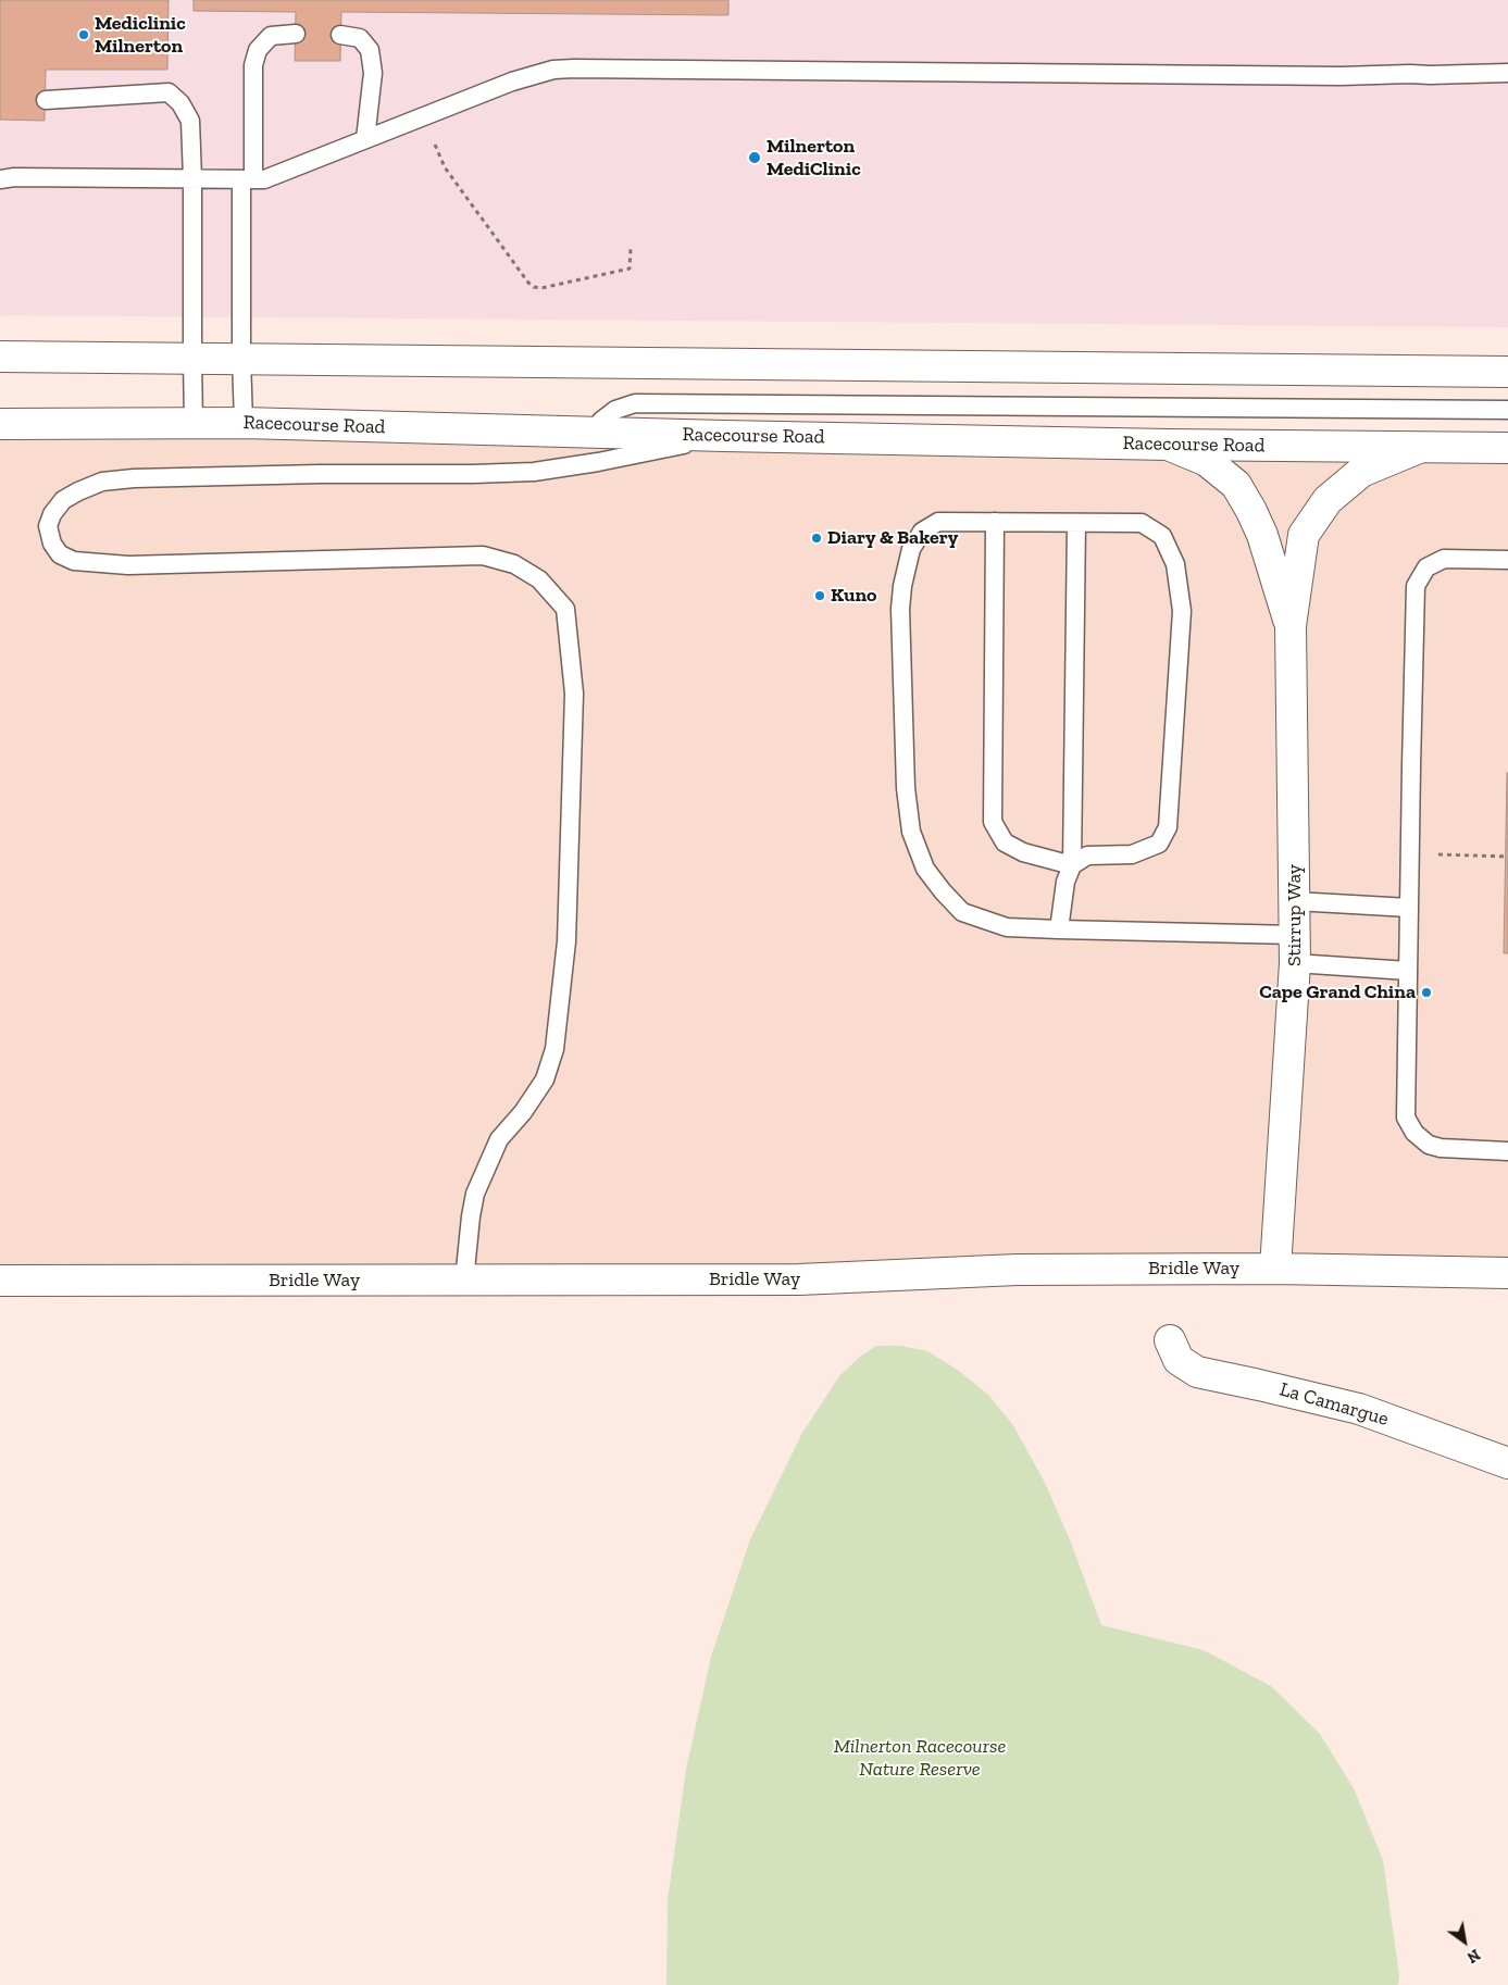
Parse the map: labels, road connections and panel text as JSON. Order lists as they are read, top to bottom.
{
  "streets": {
    "main road": [
      "Racecourse Road",
      "Stirrup Way",
      "Bridle Way",
      "La Camargue"
    ]
  },
  "crossings": [
    ["Racecourse Road", "Stirrup Way"],
    ["Stirrup Way", "Bridle Way"]
  ],
  "parks": ["Milnerton Racecourse Nature Reserve"],
  "places": [
    "Mediclinic Milnerton",
    "Milnerton MediClinic",
    "Diary & Bakery",
    "Kuno",
    "Cape Grand China"
  ],
  "north": "bottom right"
}
